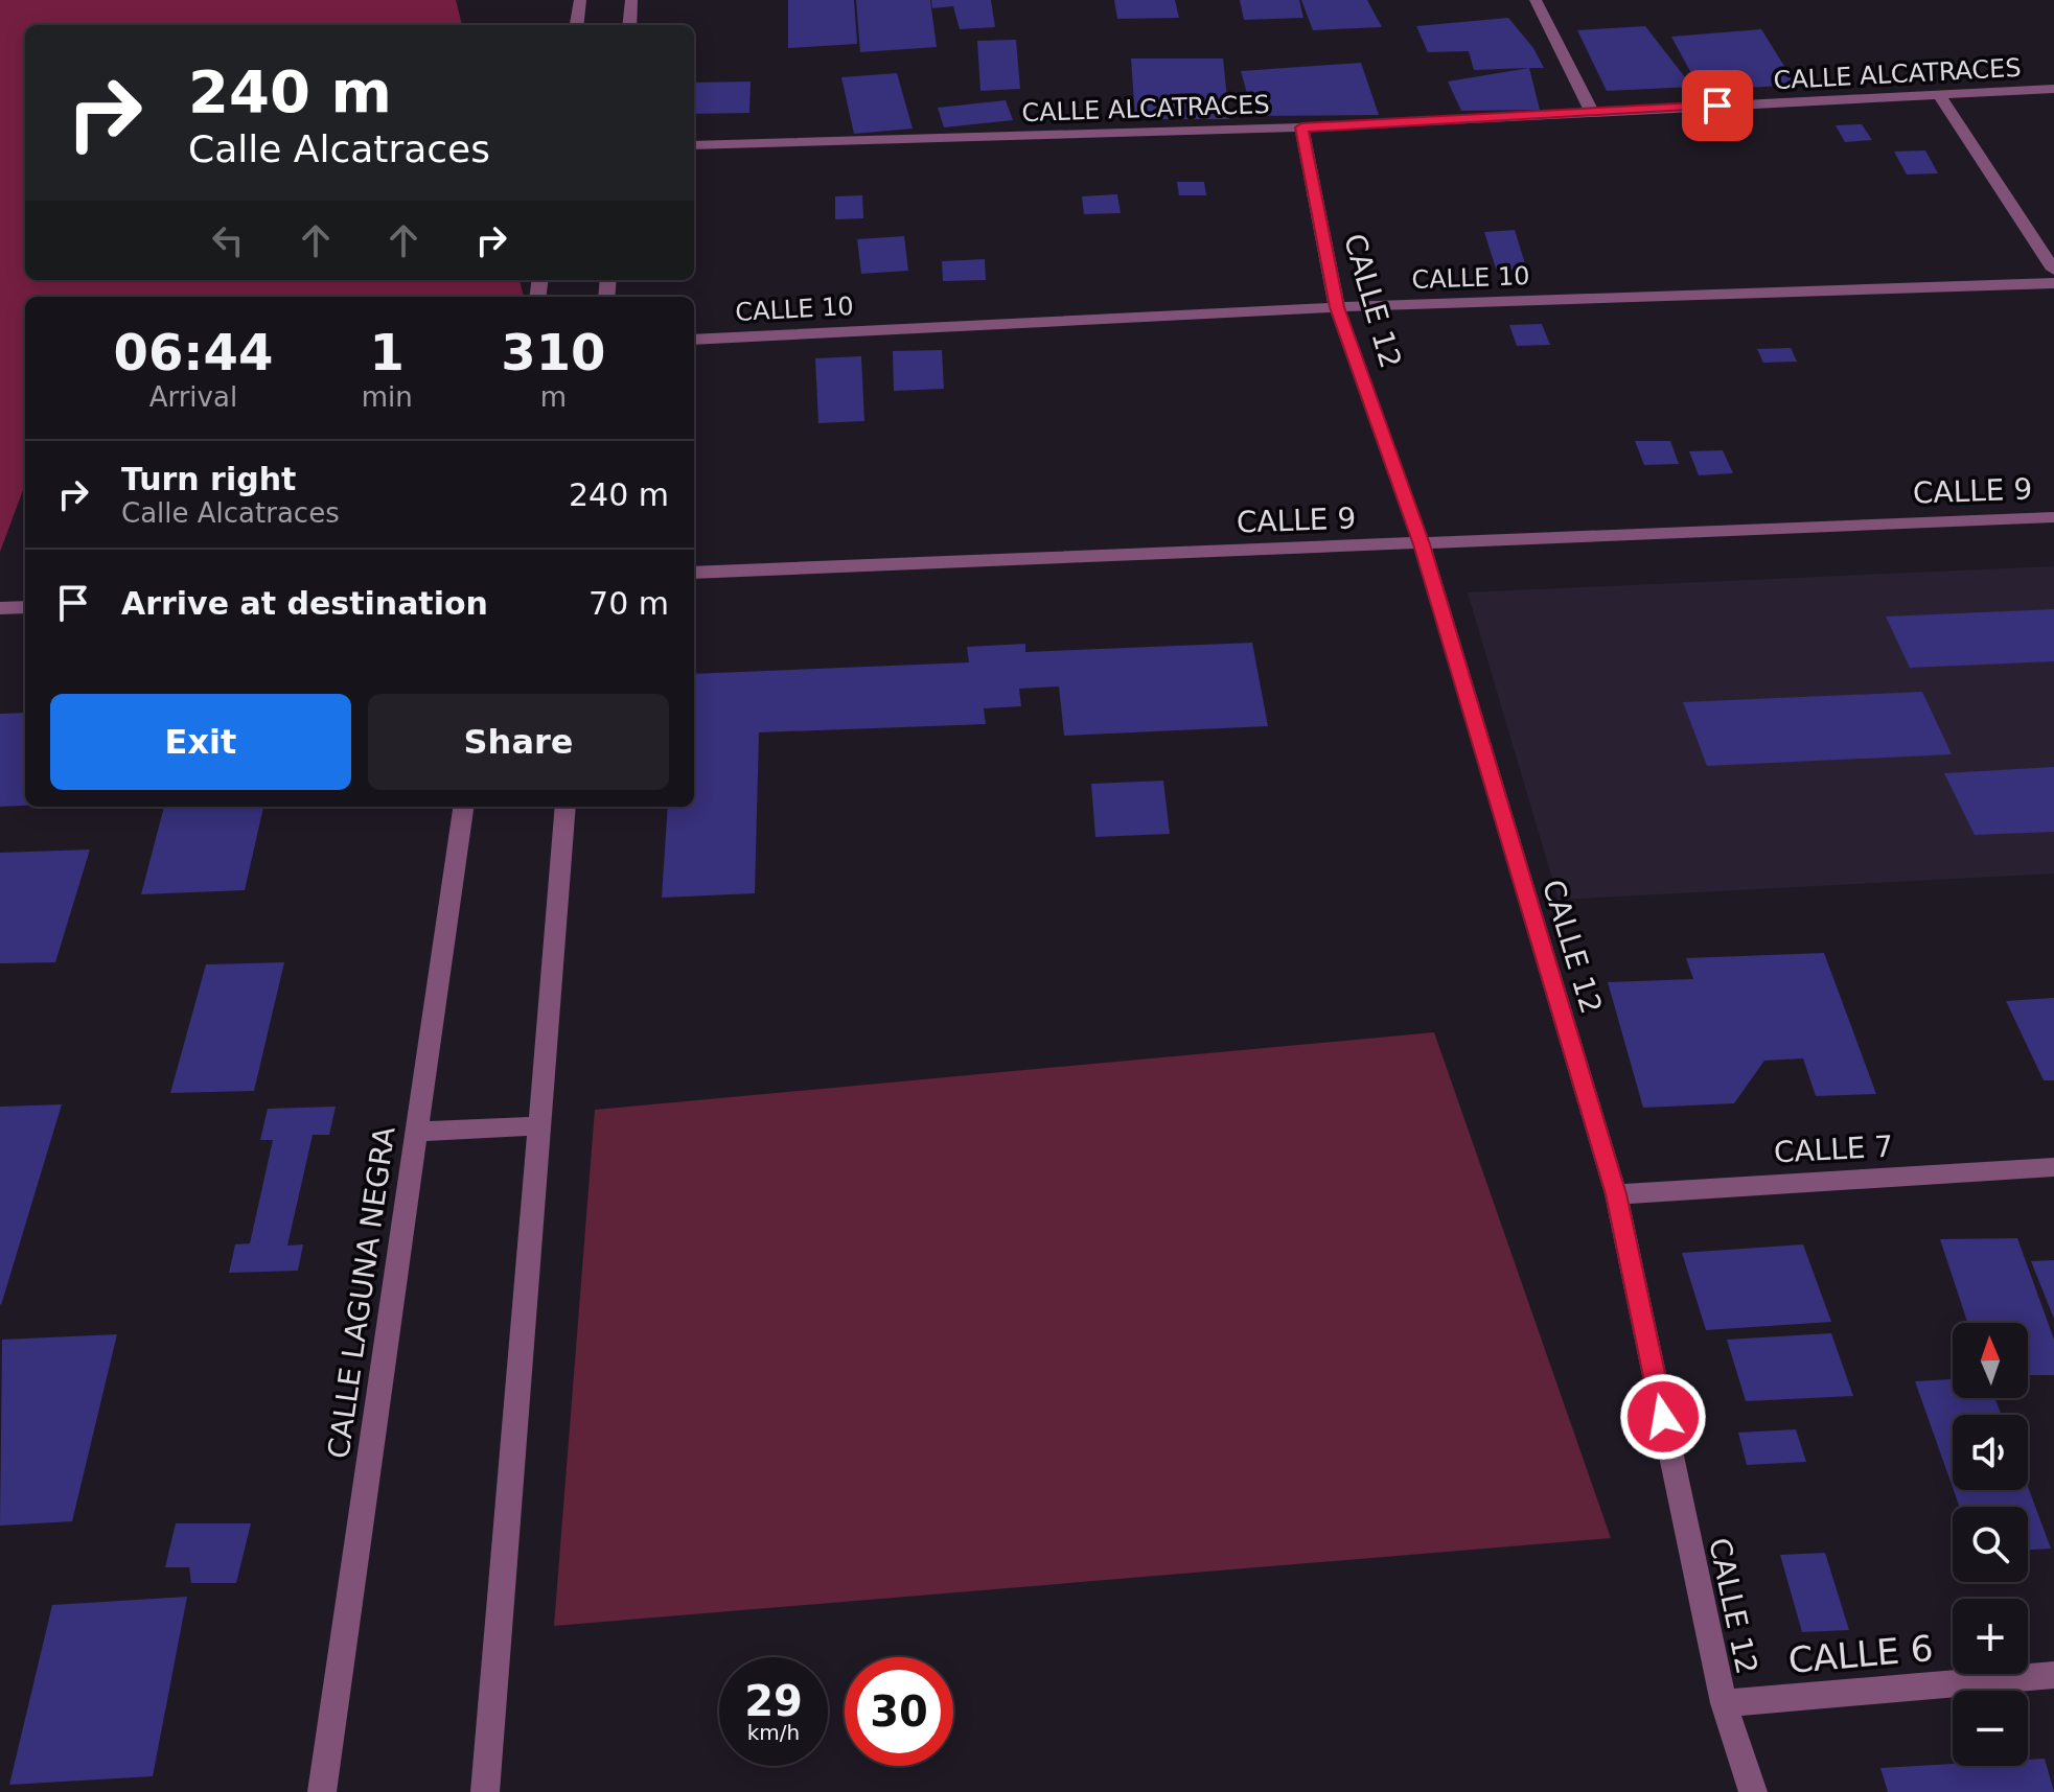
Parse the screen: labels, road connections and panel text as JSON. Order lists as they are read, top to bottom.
{
  "streets": {
    "street": [
      "CALLE ALCATRACES",
      "CALLE 10",
      "CALLE 12",
      "CALLE 9",
      "CALLE 7",
      "CALLE LAGUNA NEGRA",
      "CALLE 6"
    ]
  },
  "crossings": [
    ["CALLE ALCATRACES", "CALLE 12"],
    ["CALLE 10", "CALLE 12"],
    ["CALLE 12", "CALLE 9"],
    ["CALLE 12", "CALLE 7"],
    ["CALLE 12", "CALLE 6"]
  ],
  "north": "top",
  "page": {
    "turn": ["240 m", "Calle Alcatraces"],
    "eta": [
      "06:44",
      "Arrival",
      "1",
      "min",
      "310",
      "m"
    ],
    "list": [
      {
        "name": "Turn right",
        "note": "Calle Alcatraces",
        "value": "240 m"
      },
      {
        "name": "Arrive at destination",
        "value": "70 m"
      }
    ],
    "buttons": ["Exit", "Share"],
    "map_buttons": ["+", "−"],
    "speed": "29 km/h",
    "limit": "30"
  }
}
